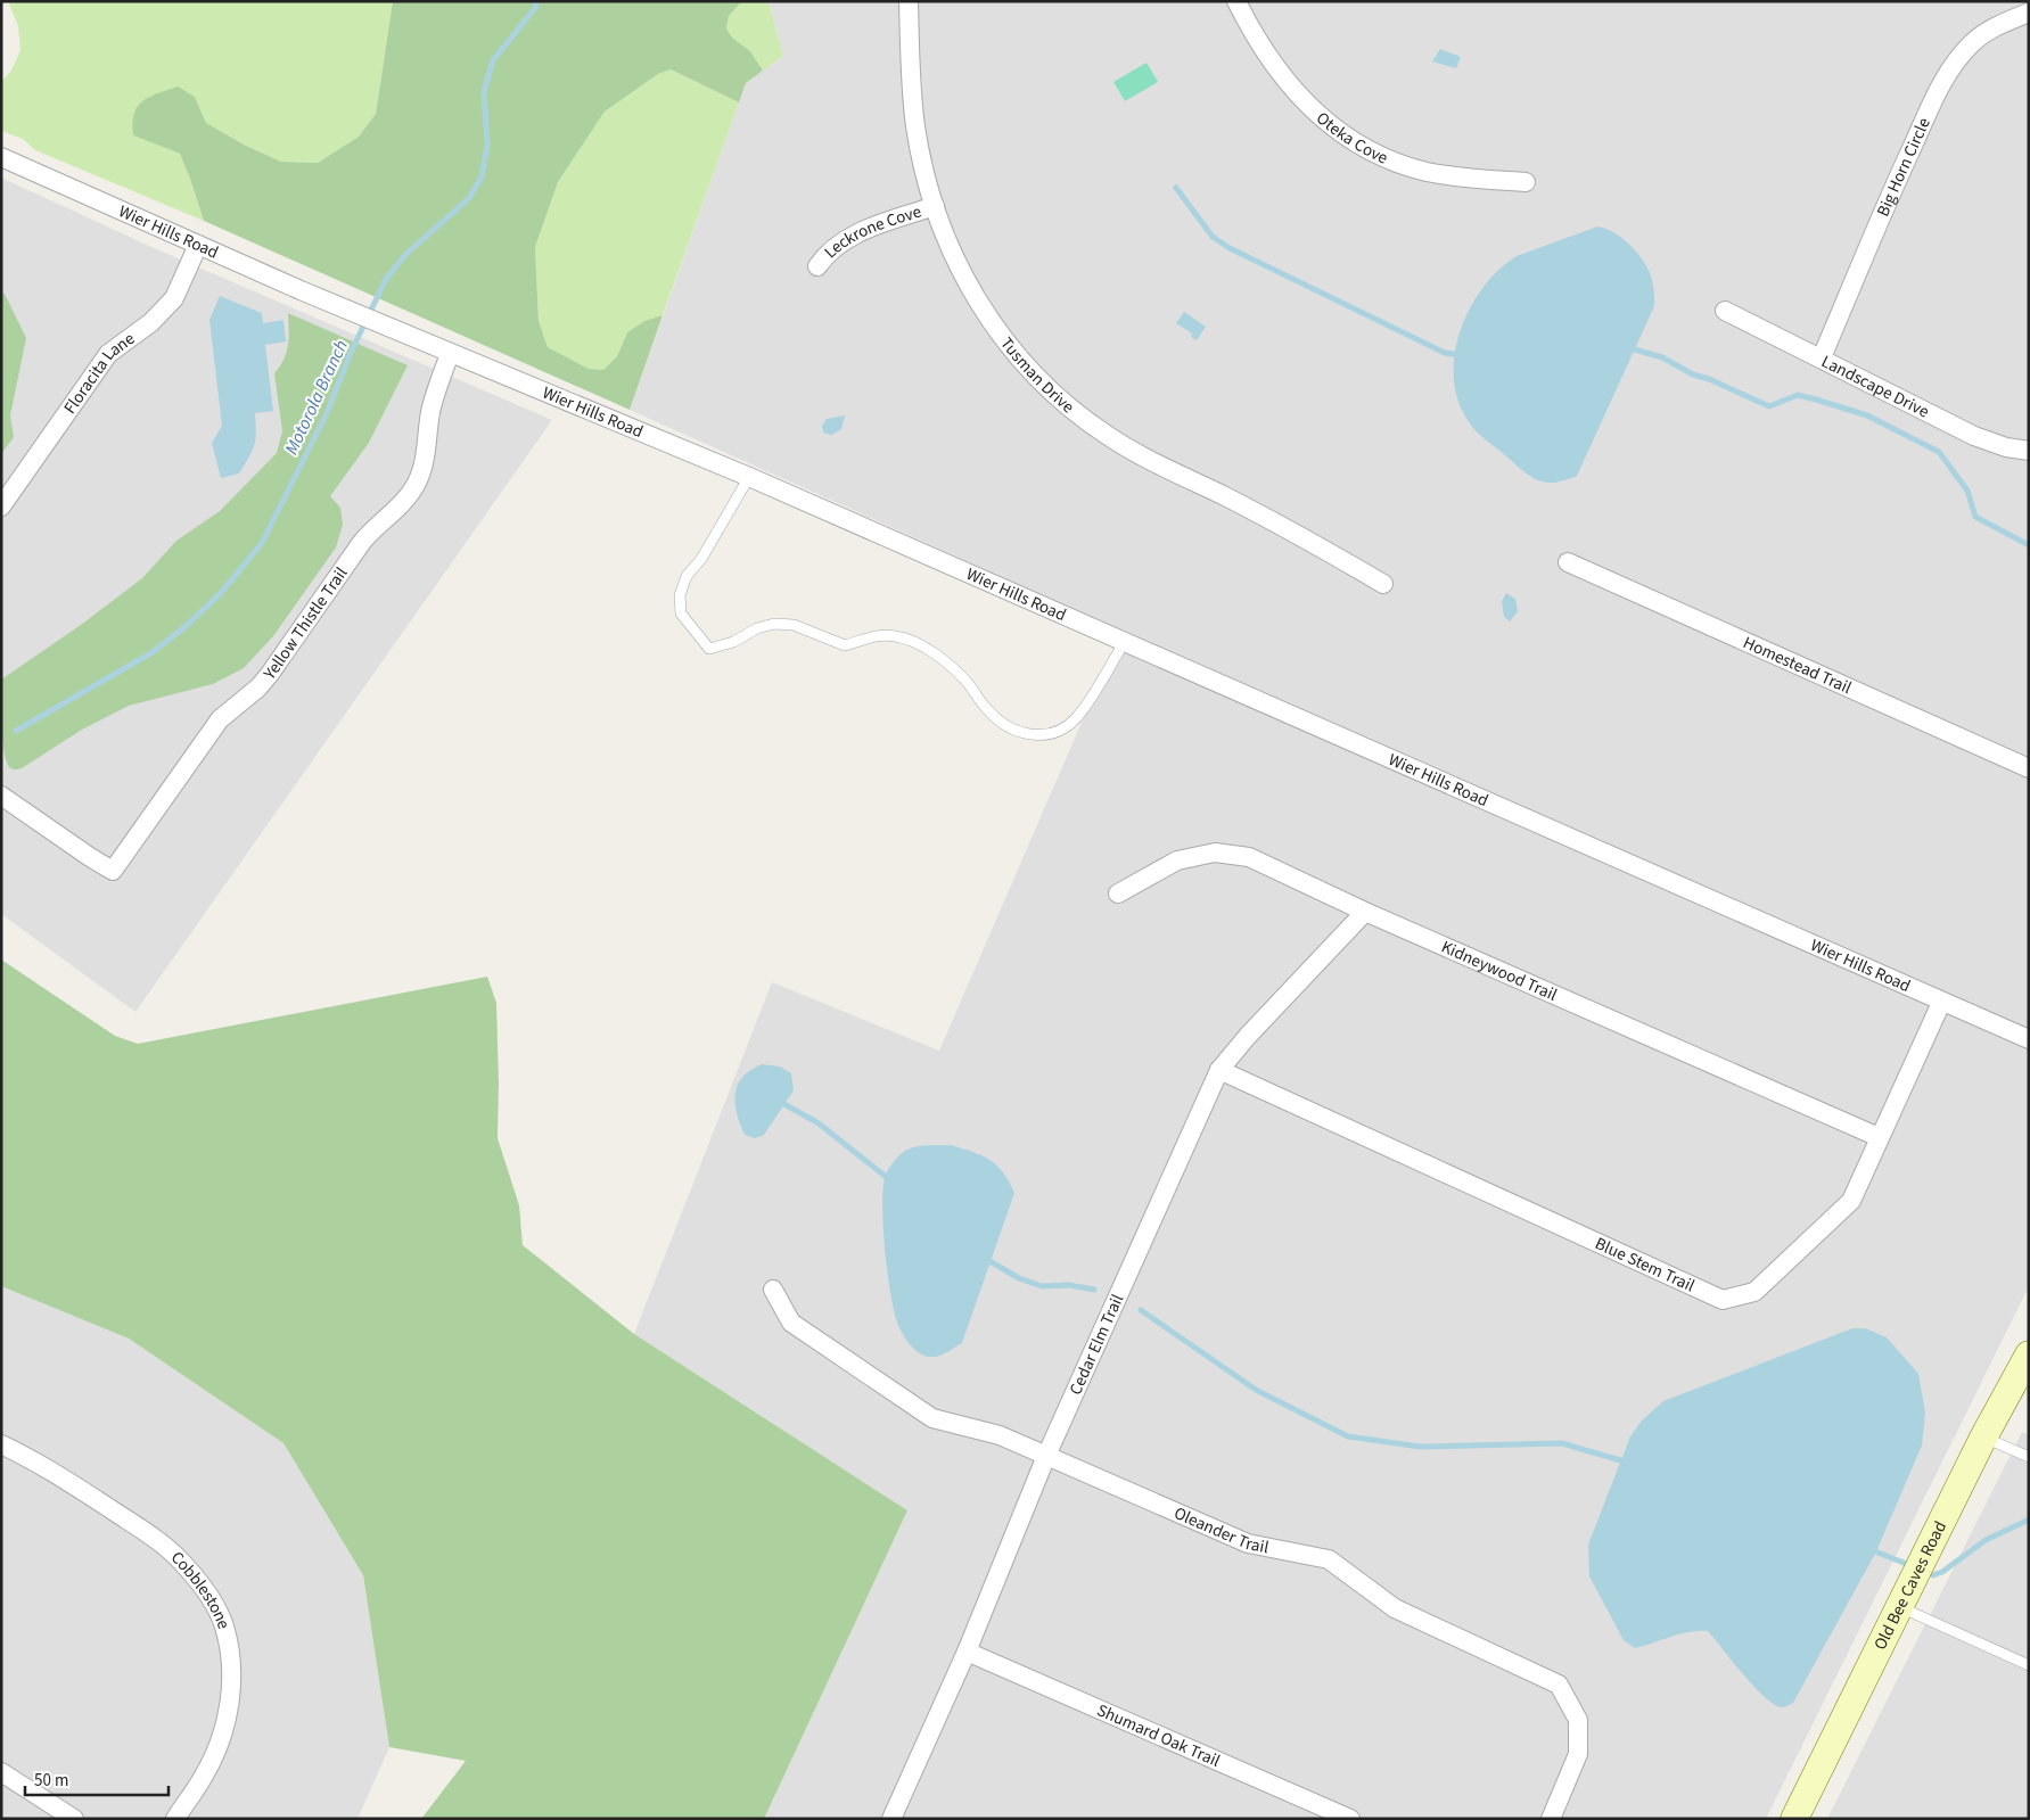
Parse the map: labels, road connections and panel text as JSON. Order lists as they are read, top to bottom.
{
  "streets": {
    "street": [
      "Oteka Cove",
      "Big Horn Circle",
      "Wier Hills Road",
      "Leckrone Cove",
      "Tusman Drive",
      "Floracita Lane",
      "Landscape Drive",
      "Yellow Thistle Trail",
      "Homestead Trail",
      "Kidneywood Trail",
      "Blue Stem Trail",
      "Cedar Elm Trail",
      "Oleander Trail",
      "Old Bee Caves Road",
      "Cobblestone",
      "Shumard Oak Trail"
    ]
  },
  "crossings": [
    ["Big Horn Circle", "Landscape Drive"],
    ["Wier Hills Road", "Floracita Lane"],
    ["Wier Hills Road", "Yellow Thistle Trail"],
    ["Wier Hills Road", "Blue Stem Trail"],
    ["Leckrone Cove", "Tusman Drive"],
    ["Kidneywood Trail", "Blue Stem Trail"],
    ["Kidneywood Trail", "Cedar Elm Trail"],
    ["Blue Stem Trail", "Cedar Elm Trail"],
    ["Cedar Elm Trail", "Oleander Trail"],
    ["Cedar Elm Trail", "Shumard Oak Trail"]
  ],
  "water": ["Motorola Branch"],
  "scale_bar": "50 m"
}
